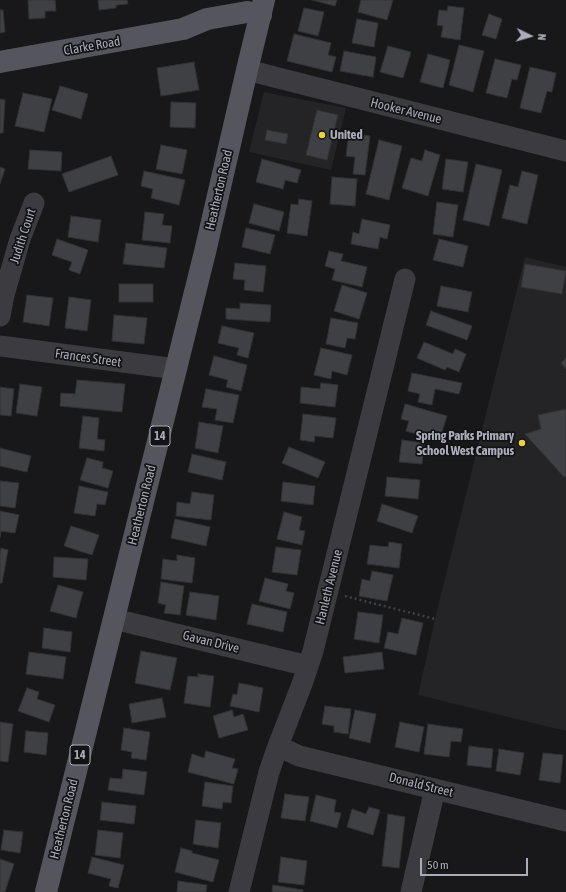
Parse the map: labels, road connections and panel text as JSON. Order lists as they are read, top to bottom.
{
  "streets": {
    "main road": ["Clarke Road", "Heatherton Road", "14"],
    "street": [
      "Hooker Avenue",
      "Judith Court",
      "Frances Street",
      "Hanleth Avenue",
      "Gavan Drive",
      "Donald Street"
    ]
  },
  "crossings": [
    ["Clarke Road", "Heatherton Road"],
    ["Hooker Avenue", "Heatherton Road"],
    ["Heatherton Road", "Frances Street"],
    ["Heatherton Road", "Gavan Drive"],
    ["Hanleth Avenue", "Gavan Drive"],
    ["Hanleth Avenue", "Donald Street"]
  ],
  "places": ["United", "Spring Parks Primary School West Campus"],
  "scale_bar": "50 m",
  "north": "right"
}
